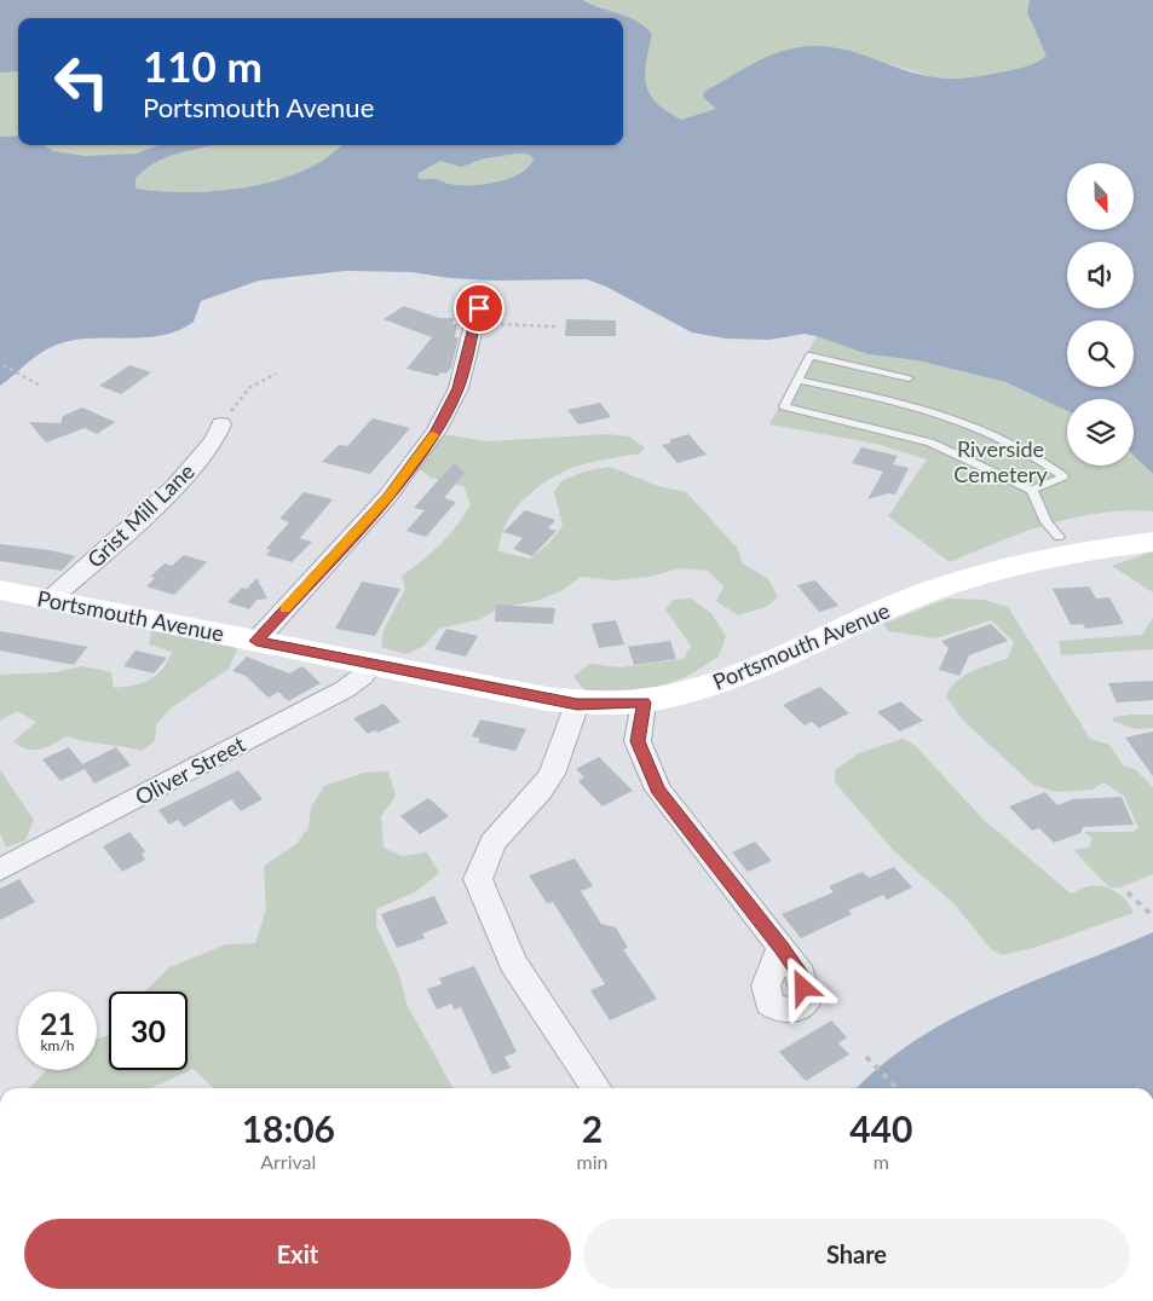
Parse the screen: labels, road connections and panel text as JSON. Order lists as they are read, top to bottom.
{
  "streets": {
    "main road": ["Portsmouth Avenue"],
    "street": ["Grist Mill Lane", "Oliver Street"]
  },
  "crossings": [
    ["Grist Mill Lane", "Portsmouth Avenue"],
    ["Portsmouth Avenue", "Oliver Street"]
  ],
  "parks": ["Riverside Cemetery"],
  "north": "bottom",
  "page": {
    "turn": ["110 m", "Portsmouth Avenue"],
    "speed": "21 km/h",
    "limit": "30",
    "eta": [
      "18:06",
      "Arrival",
      "2",
      "min",
      "440",
      "m"
    ],
    "buttons": ["Exit", "Share"]
  }
}
